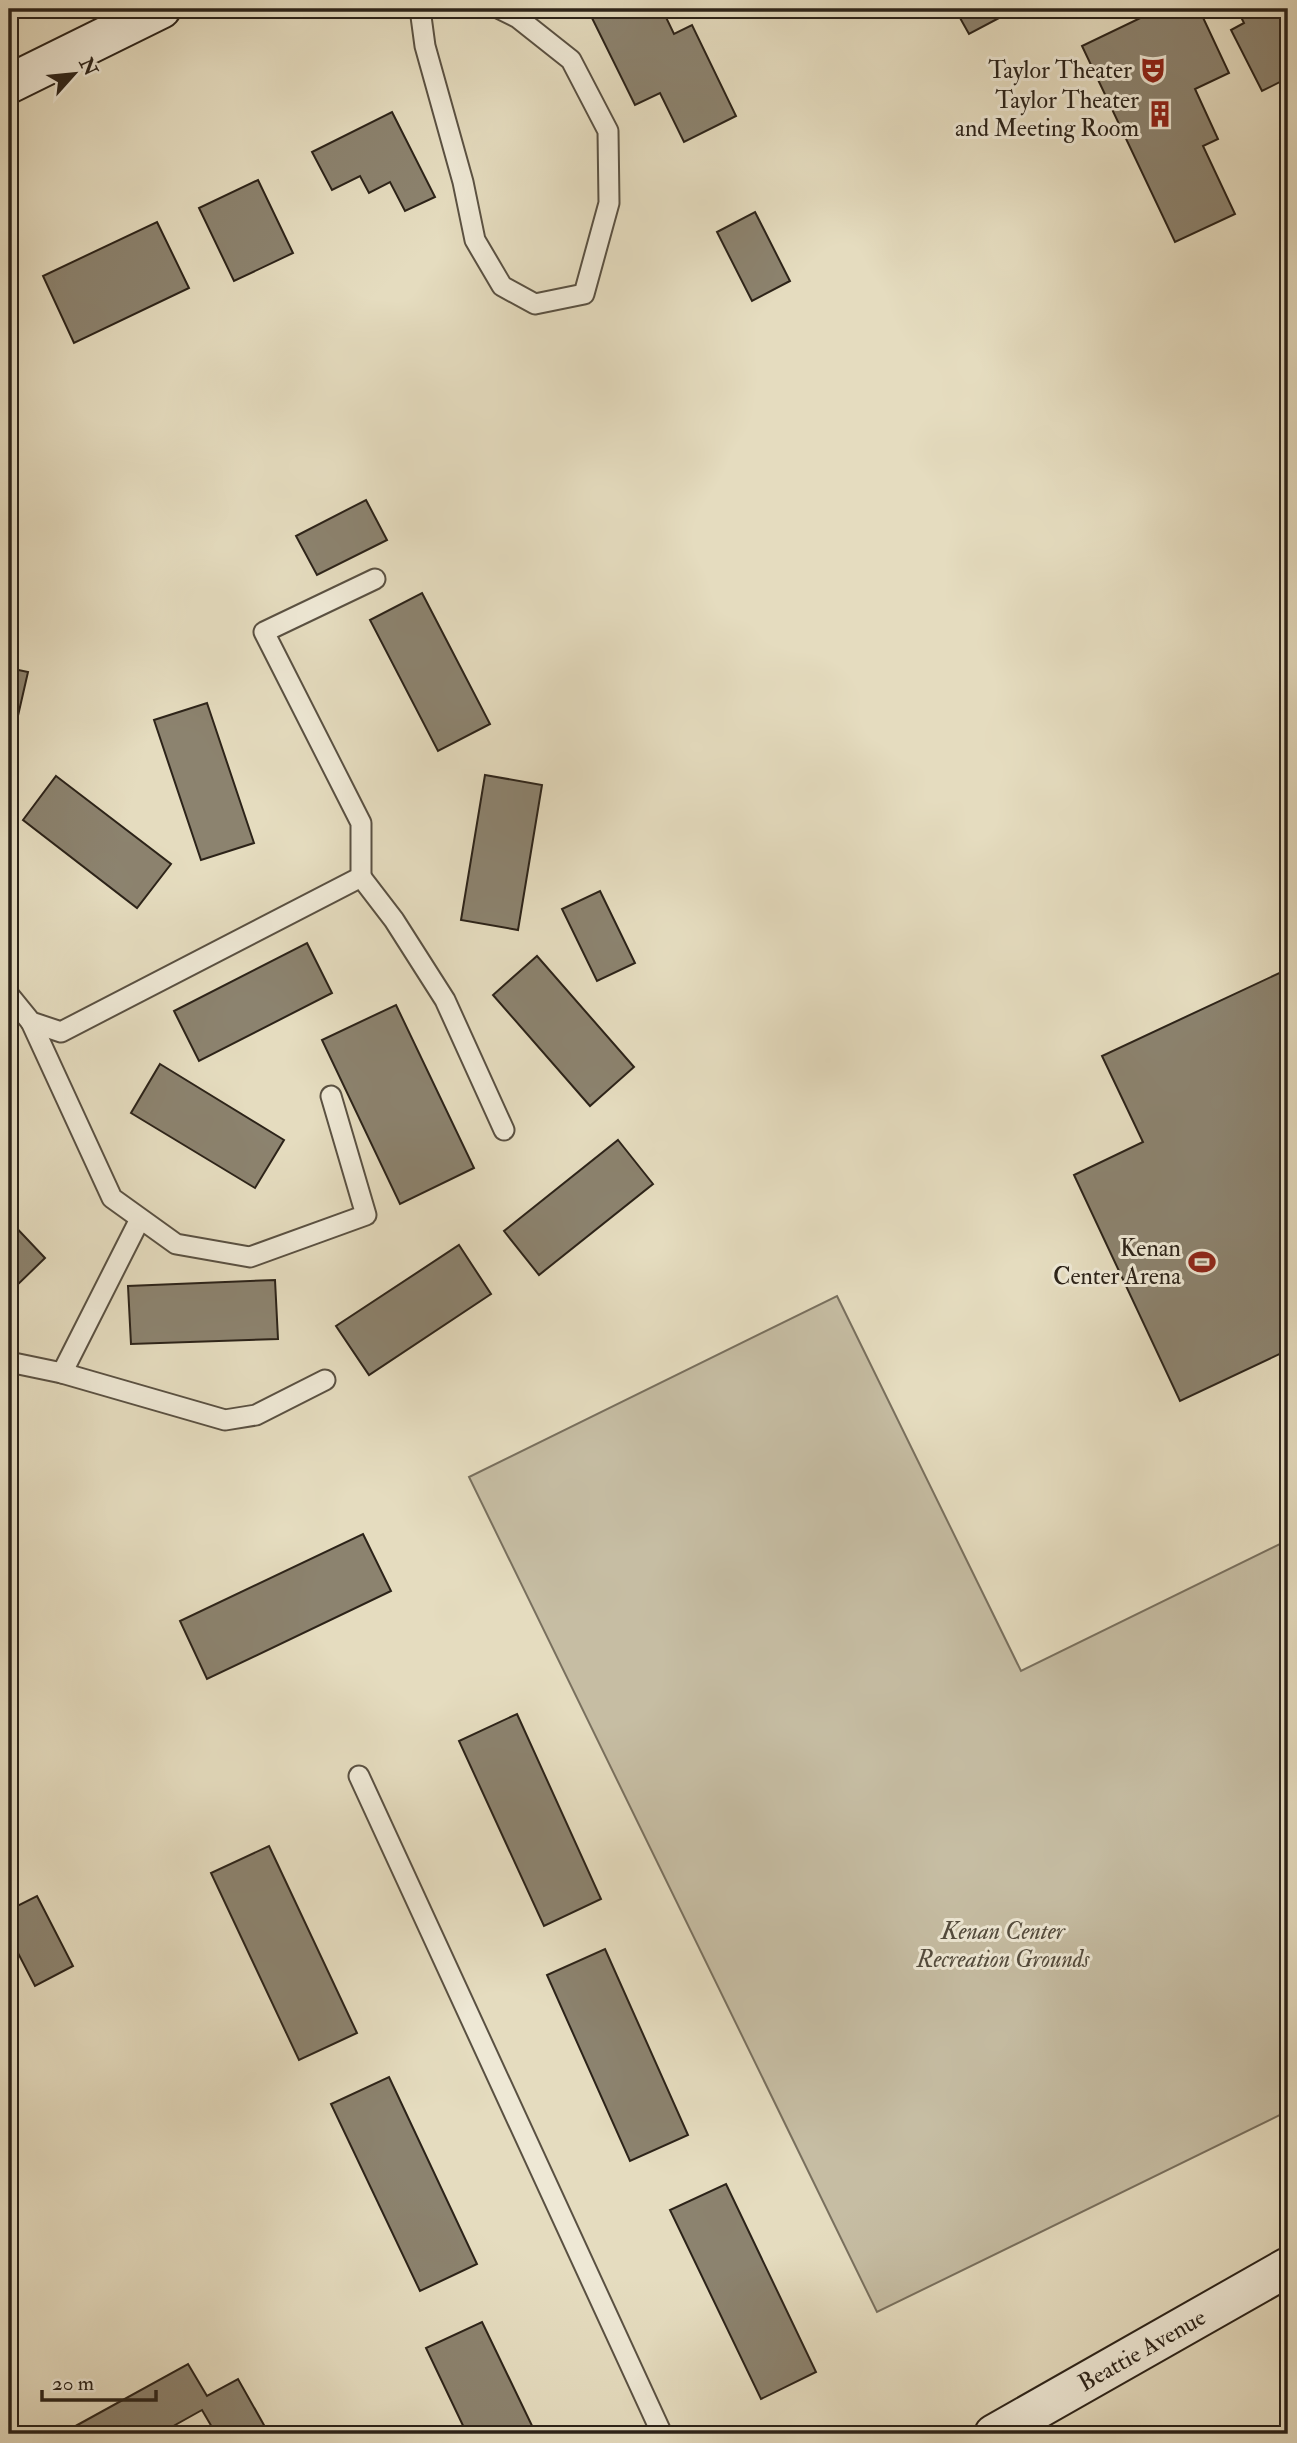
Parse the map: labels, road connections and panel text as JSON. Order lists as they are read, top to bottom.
{
  "streets": {
    "street": ["Beattie Avenue"]
  },
  "parks": ["Kenan Center Recreation Grounds"],
  "places": {
    "theatre": ["Taylor Theater"],
    "building": ["Taylor Theater and Meeting Room"],
    "sports": ["Kenan Center Arena"]
  },
  "scale_bar": "20 m",
  "north": "top right"
}
